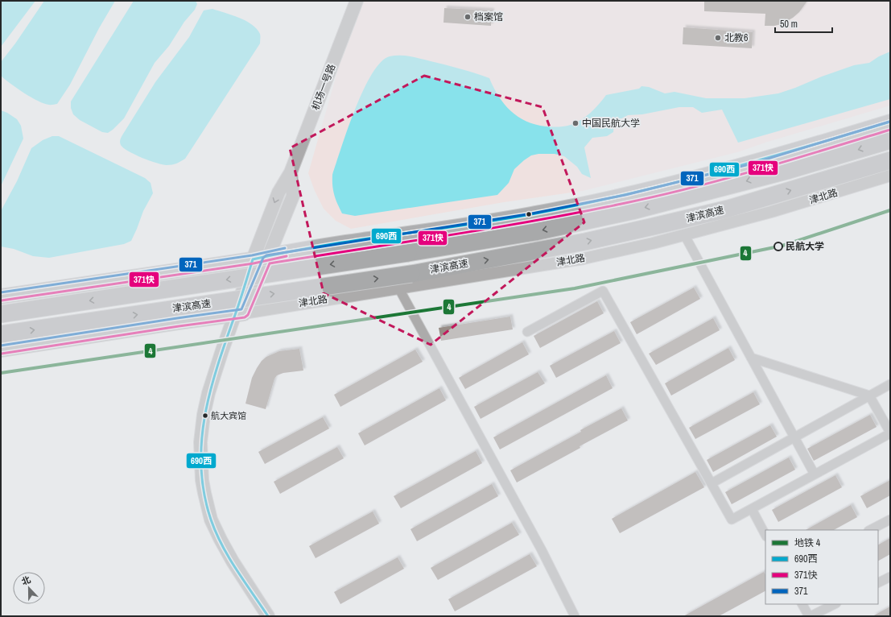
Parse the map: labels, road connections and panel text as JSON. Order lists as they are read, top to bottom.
{
  "streets": {
    "highway": ["津滨高速"],
    "main road": ["机场一号路"],
    "street": ["津北路"]
  },
  "crossings": [
    ["机场一号路", "津北路"]
  ],
  "places": [
    "档案馆",
    "北教6",
    "中国民航大学",
    "民航大学",
    "航大宾馆"
  ],
  "lines": [
    "transit line 690西",
    "transit line 371",
    "transit line 371快",
    "metro line 4"
  ],
  "legend": [
    "地铁 4",
    "690西",
    "371快",
    "371"
  ],
  "scale_bar": "50 m",
  "north": "top"
}
